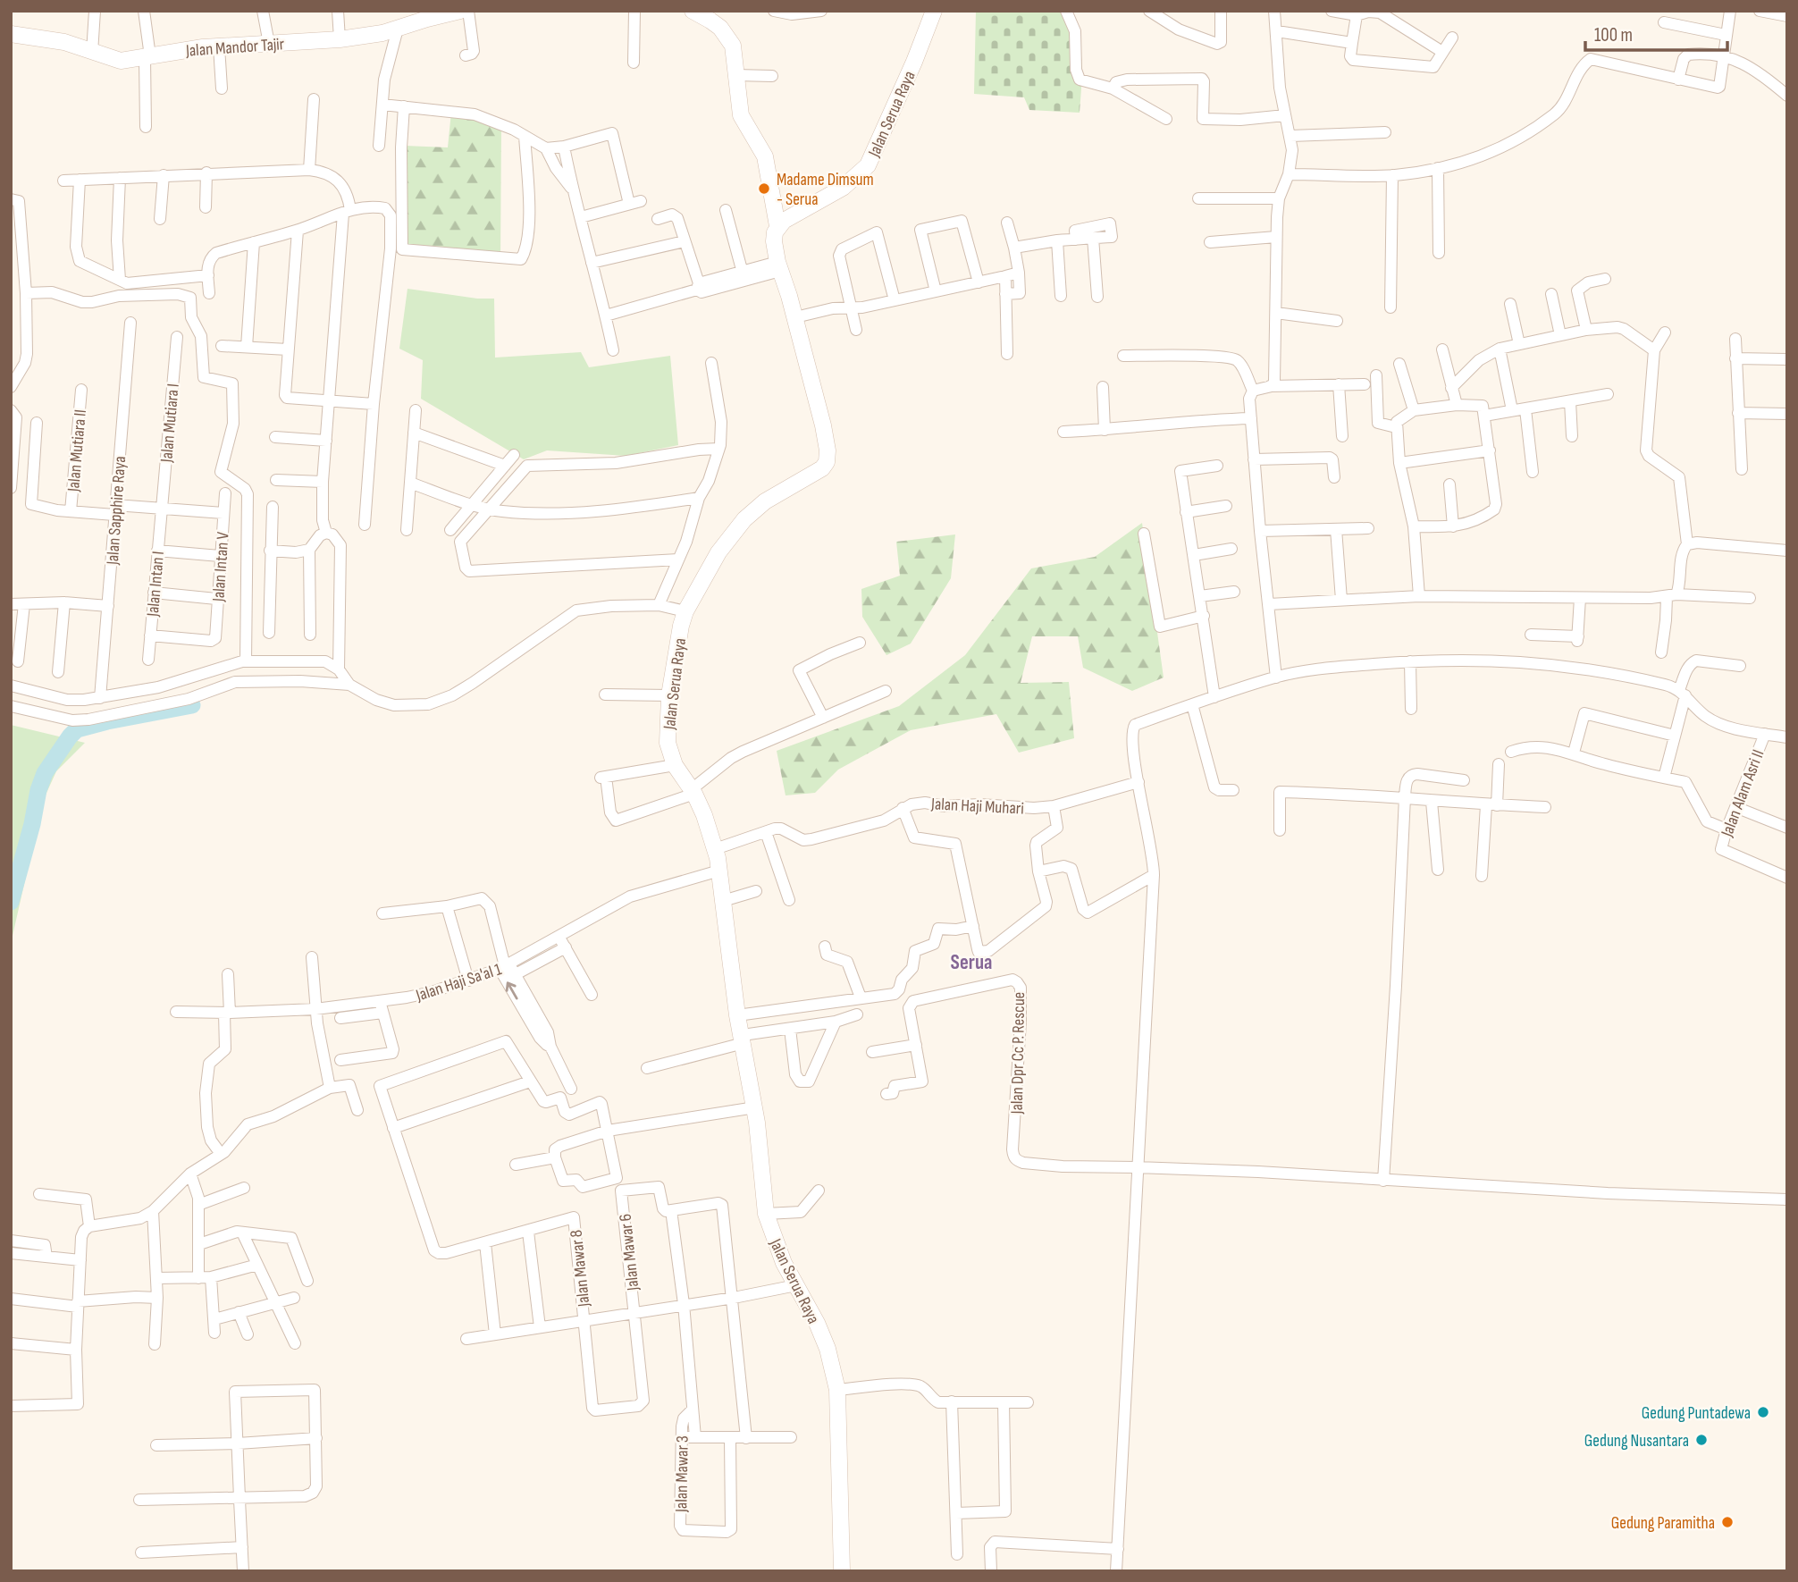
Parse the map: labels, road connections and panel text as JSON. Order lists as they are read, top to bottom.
{
  "streets": {
    "main road": ["Jalan Mandor Tajir", "Jalan Serua Raya"],
    "street": [
      "Jalan Mutiara I",
      "Jalan Mutiara II",
      "Jalan Sapphire Raya",
      "Jalan Intan V",
      "Jalan Intan I",
      "Jalan Alam Asri II",
      "Jalan Haji Muhari",
      "Jalan Haji Sa'al 1",
      "Jalan Dpr Cc P. Rescue",
      "Jalan Mawar 6",
      "Jalan Mawar 8",
      "Jalan Mawar 3"
    ]
  },
  "crossings": [
    ["Jalan Serua Raya", "Jalan Haji Muhari"],
    ["Jalan Serua Raya", "Jalan Haji Sa'al 1"],
    ["Jalan Mutiara I", "Jalan Intan I"],
    ["Jalan Intan V", "Jalan Intan I"],
    ["Jalan Mawar 6", "Jalan Mawar 8"]
  ],
  "districts": ["Serua"],
  "places": [
    "Madame Dimsum - Serua",
    "Gedung Puntadewa",
    "Gedung Nusantara",
    "Gedung Paramitha"
  ],
  "scale_bar": "100 m"
}
